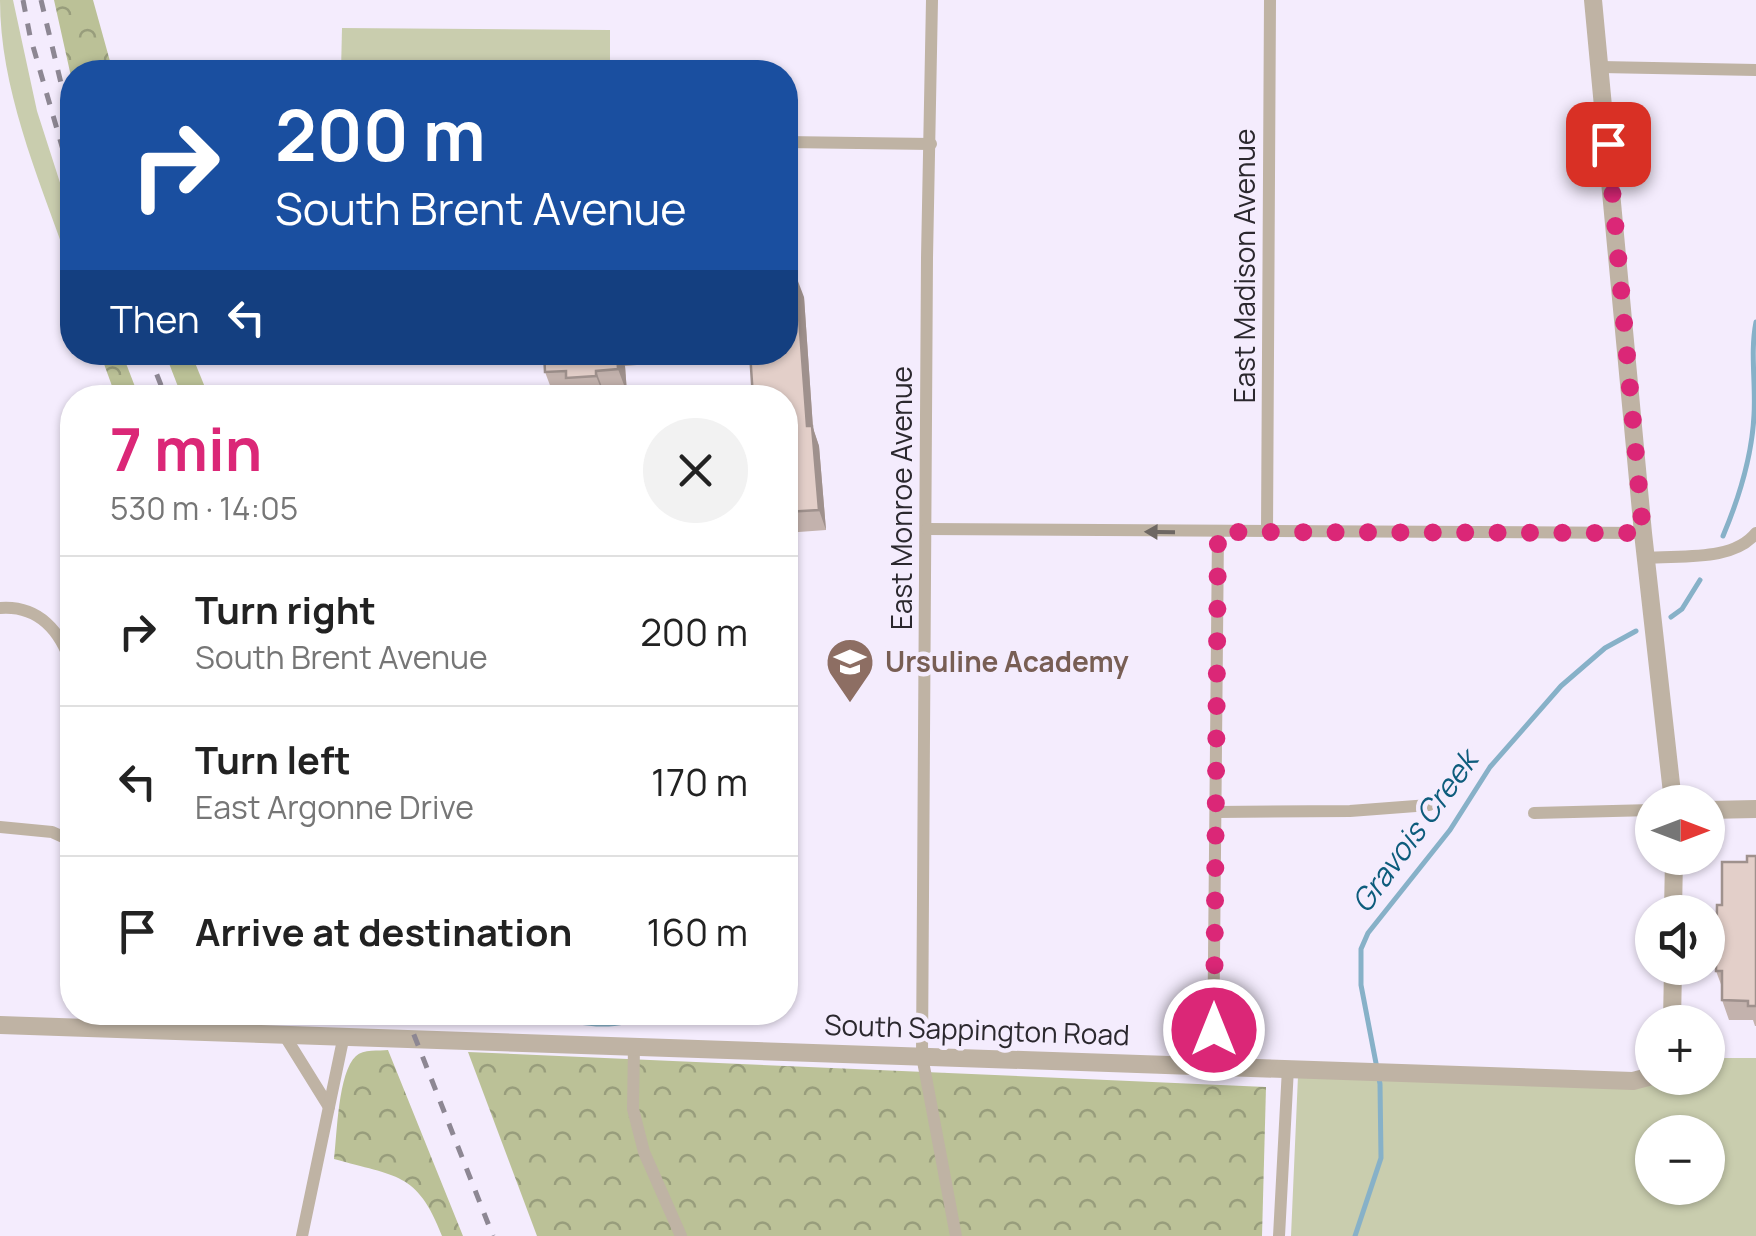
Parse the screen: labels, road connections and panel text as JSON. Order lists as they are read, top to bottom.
{
  "streets": {
    "street": ["East Madison Avenue", "East Monroe Avenue", "South Sappington Road"]
  },
  "crossings": [
    ["East Monroe Avenue", "South Sappington Road"]
  ],
  "water": ["Gravois Creek"],
  "places": {
    "school or university": ["Ursuline Academy"]
  },
  "north": "right",
  "page": {
    "turn": ["200 m", "South Brent Avenue"],
    "then": "Then",
    "heading": ["7 min", "530 m · 14:05"],
    "list": [
      {
        "name": "Turn right",
        "note": "South Brent Avenue",
        "value": "200 m"
      },
      {
        "name": "Turn left",
        "note": "East Argonne Drive",
        "value": "170 m"
      },
      {
        "name": "Arrive at destination",
        "value": "160 m"
      }
    ],
    "map_buttons": ["+", "−"]
  }
}
